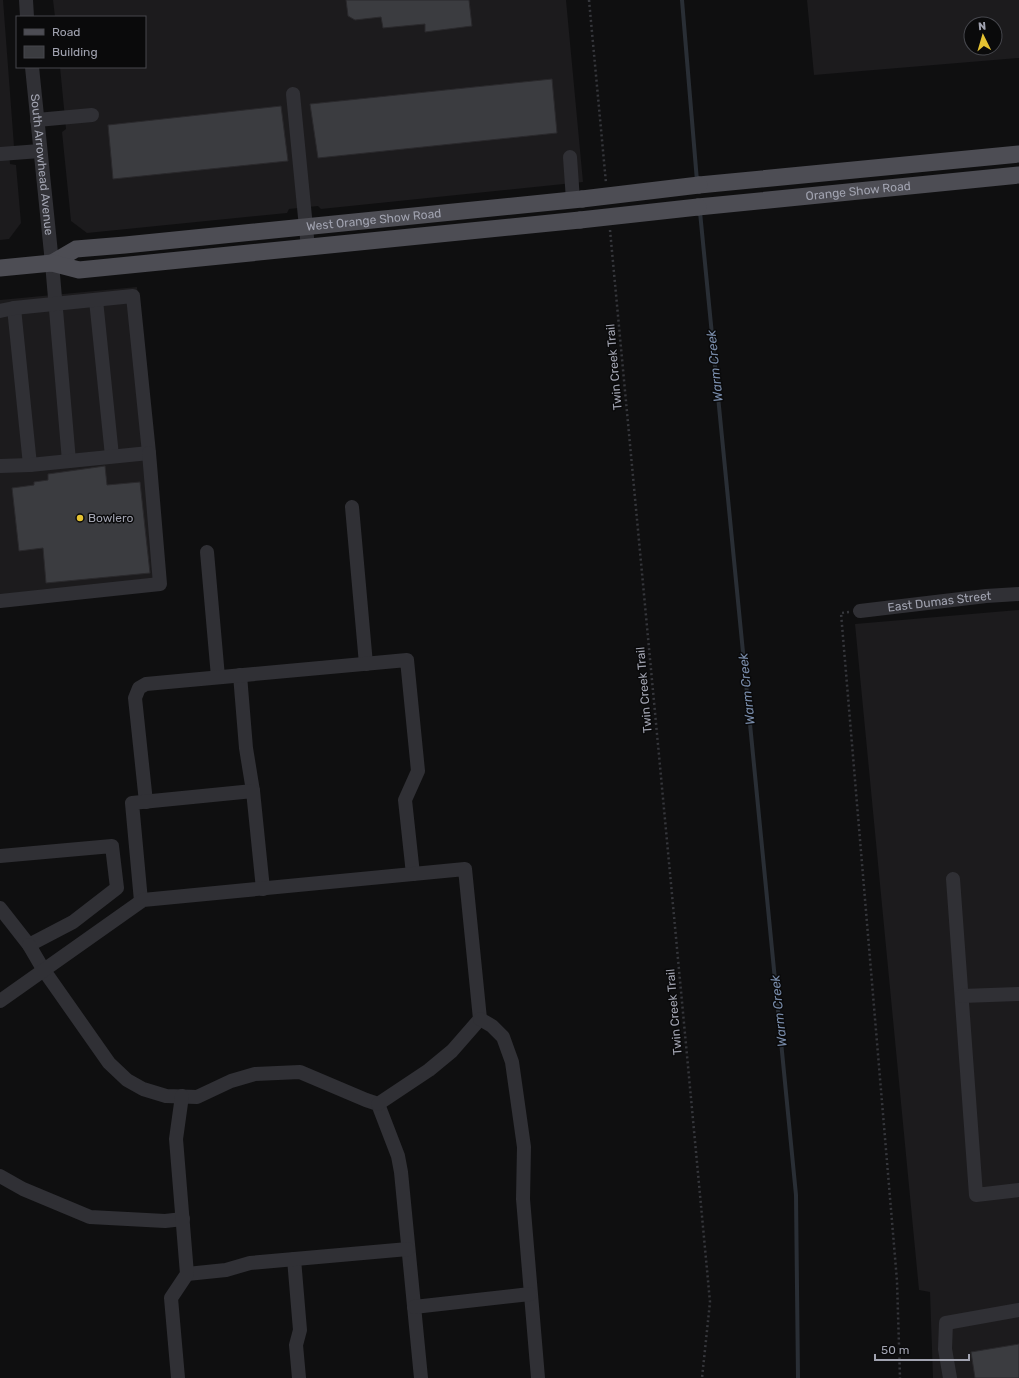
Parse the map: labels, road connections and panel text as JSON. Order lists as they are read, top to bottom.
{
  "streets": {
    "main road": ["Orange Show Road", "West Orange Show Road"],
    "street": ["South Arrowhead Avenue", "East Dumas Street"],
    "path": ["Twin Creek Trail"]
  },
  "crossings": [
    ["South Arrowhead Avenue", "West Orange Show Road"],
    ["Orange Show Road", "West Orange Show Road"]
  ],
  "water": ["Warm Creek"],
  "places": ["Bowlero"],
  "legend": ["Road", "Building"],
  "scale_bar": "50 m",
  "north": "top"
}
